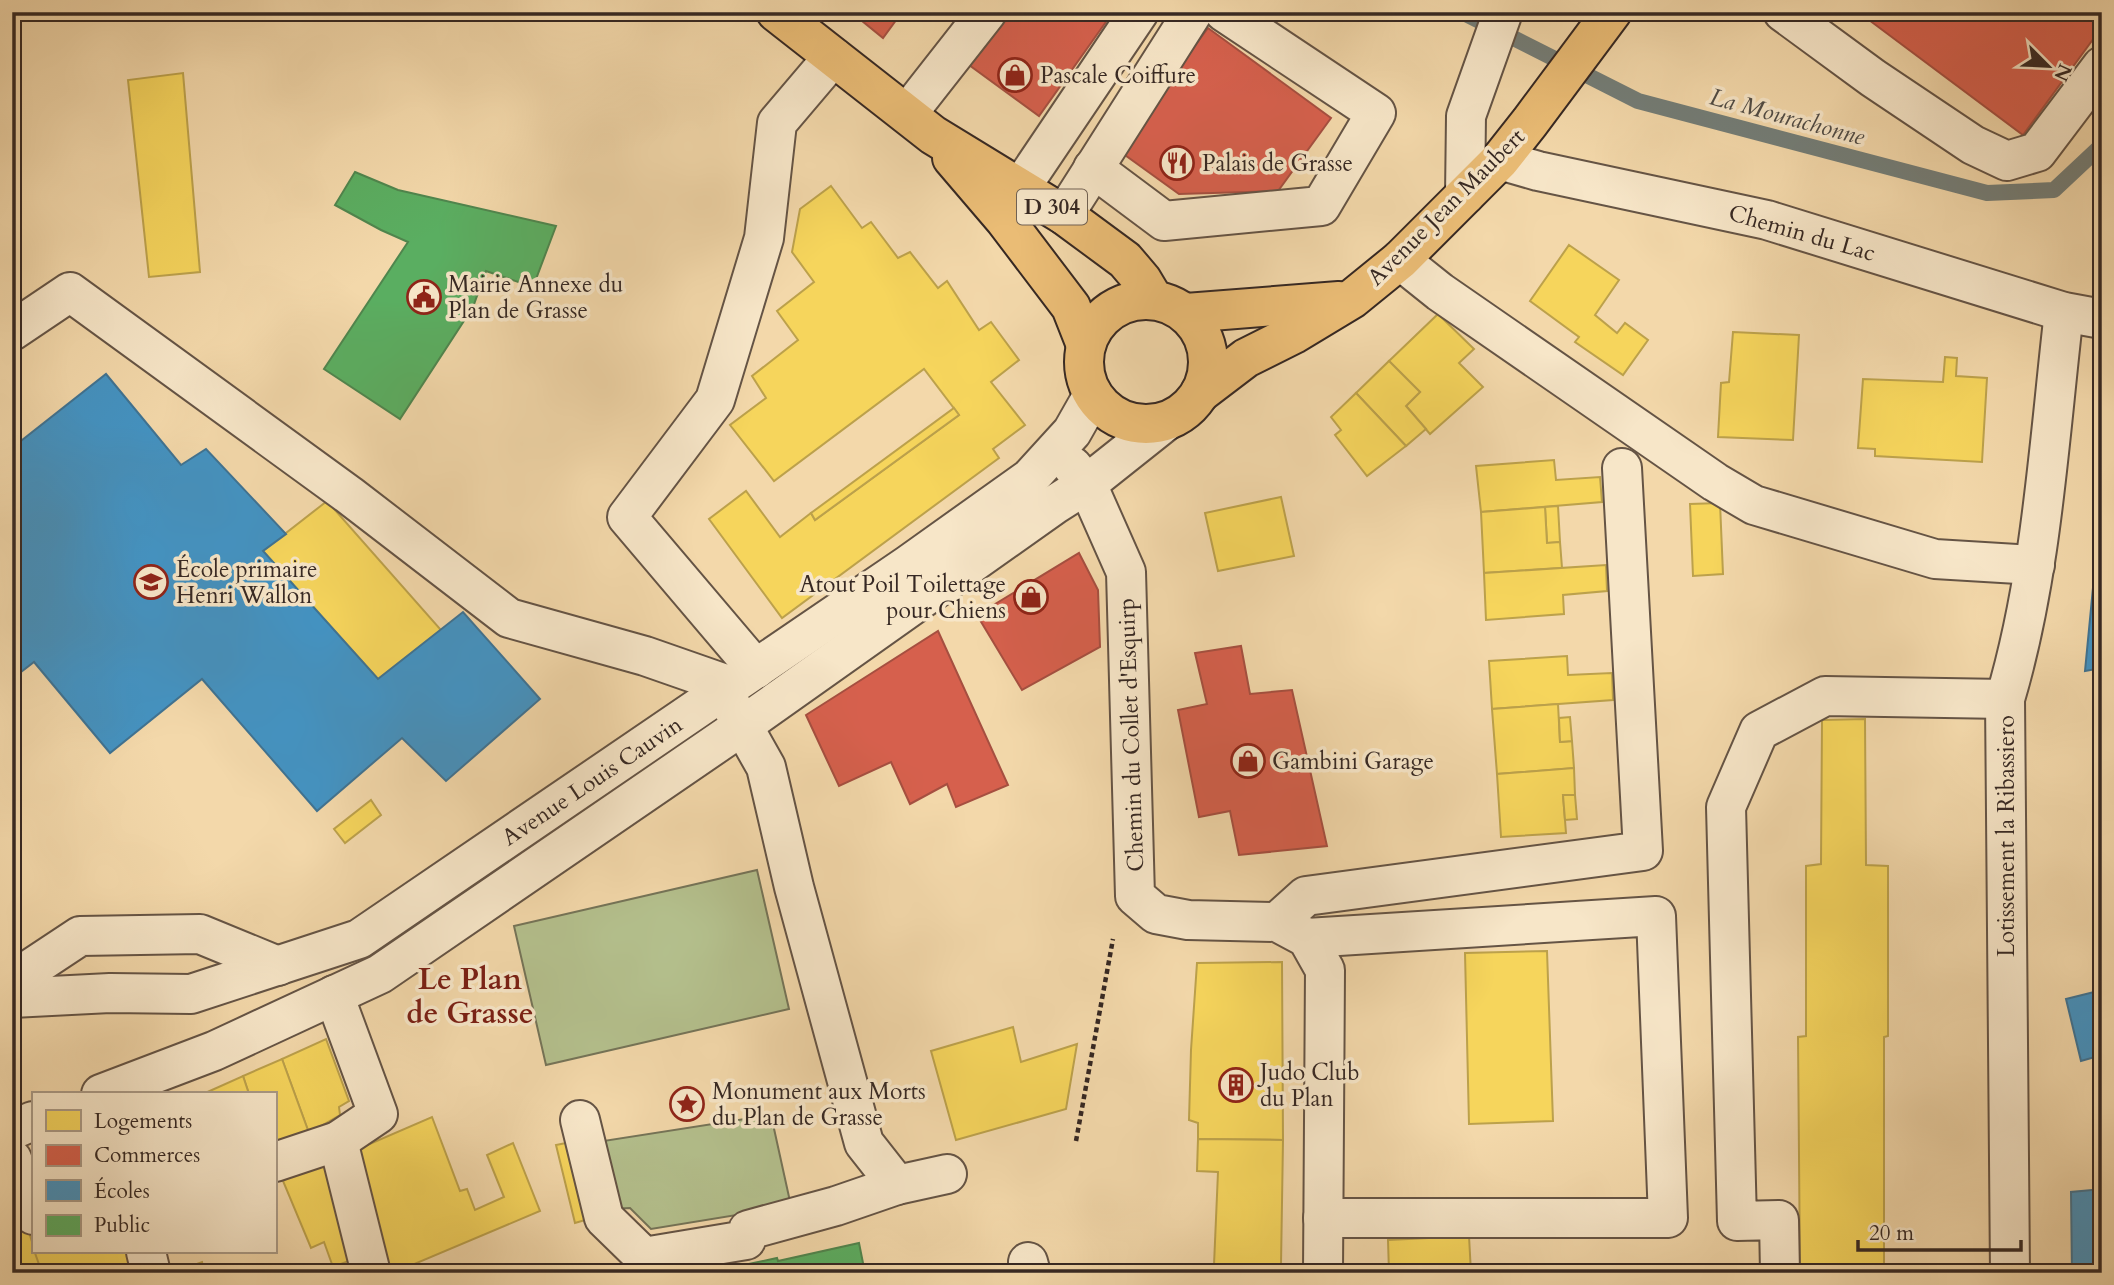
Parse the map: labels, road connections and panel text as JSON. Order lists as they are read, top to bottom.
{
  "streets": {
    "main road": ["D 304", "Avenue Jean Maubert"],
    "street": [
      "Chemin du Lac",
      "Chemin du Collet d'Esquirp",
      "Avenue Louis Cauvin",
      "Lotissement la Ribassiero"
    ]
  },
  "crossings": [
    ["D 304", "Avenue Jean Maubert"],
    ["D 304", "Avenue Louis Cauvin"],
    ["Avenue Jean Maubert", "Chemin du Lac"],
    ["Avenue Jean Maubert", "Avenue Louis Cauvin"],
    ["Chemin du Collet d'Esquirp", "Avenue Louis Cauvin"]
  ],
  "districts": ["Le Plan de Grasse"],
  "water": ["La Mourachonne"],
  "places": {
    "shop": ["Pascale Coiffure", "Atout Poil Toilettage pour Chiens", "Gambini Garage"],
    "restaurant": ["Palais de Grasse"],
    "public building": ["Mairie Annexe du Plan de Grasse"],
    "school or university": ["École primaire Henri Wallon"],
    "building": ["Judo Club du Plan"],
    "place": ["Monument aux Morts du Plan de Grasse"]
  },
  "legend": [
    "Logements",
    "Commerces",
    "Écoles",
    "Public"
  ],
  "scale_bar": "20 m",
  "north": "bottom right"
}
